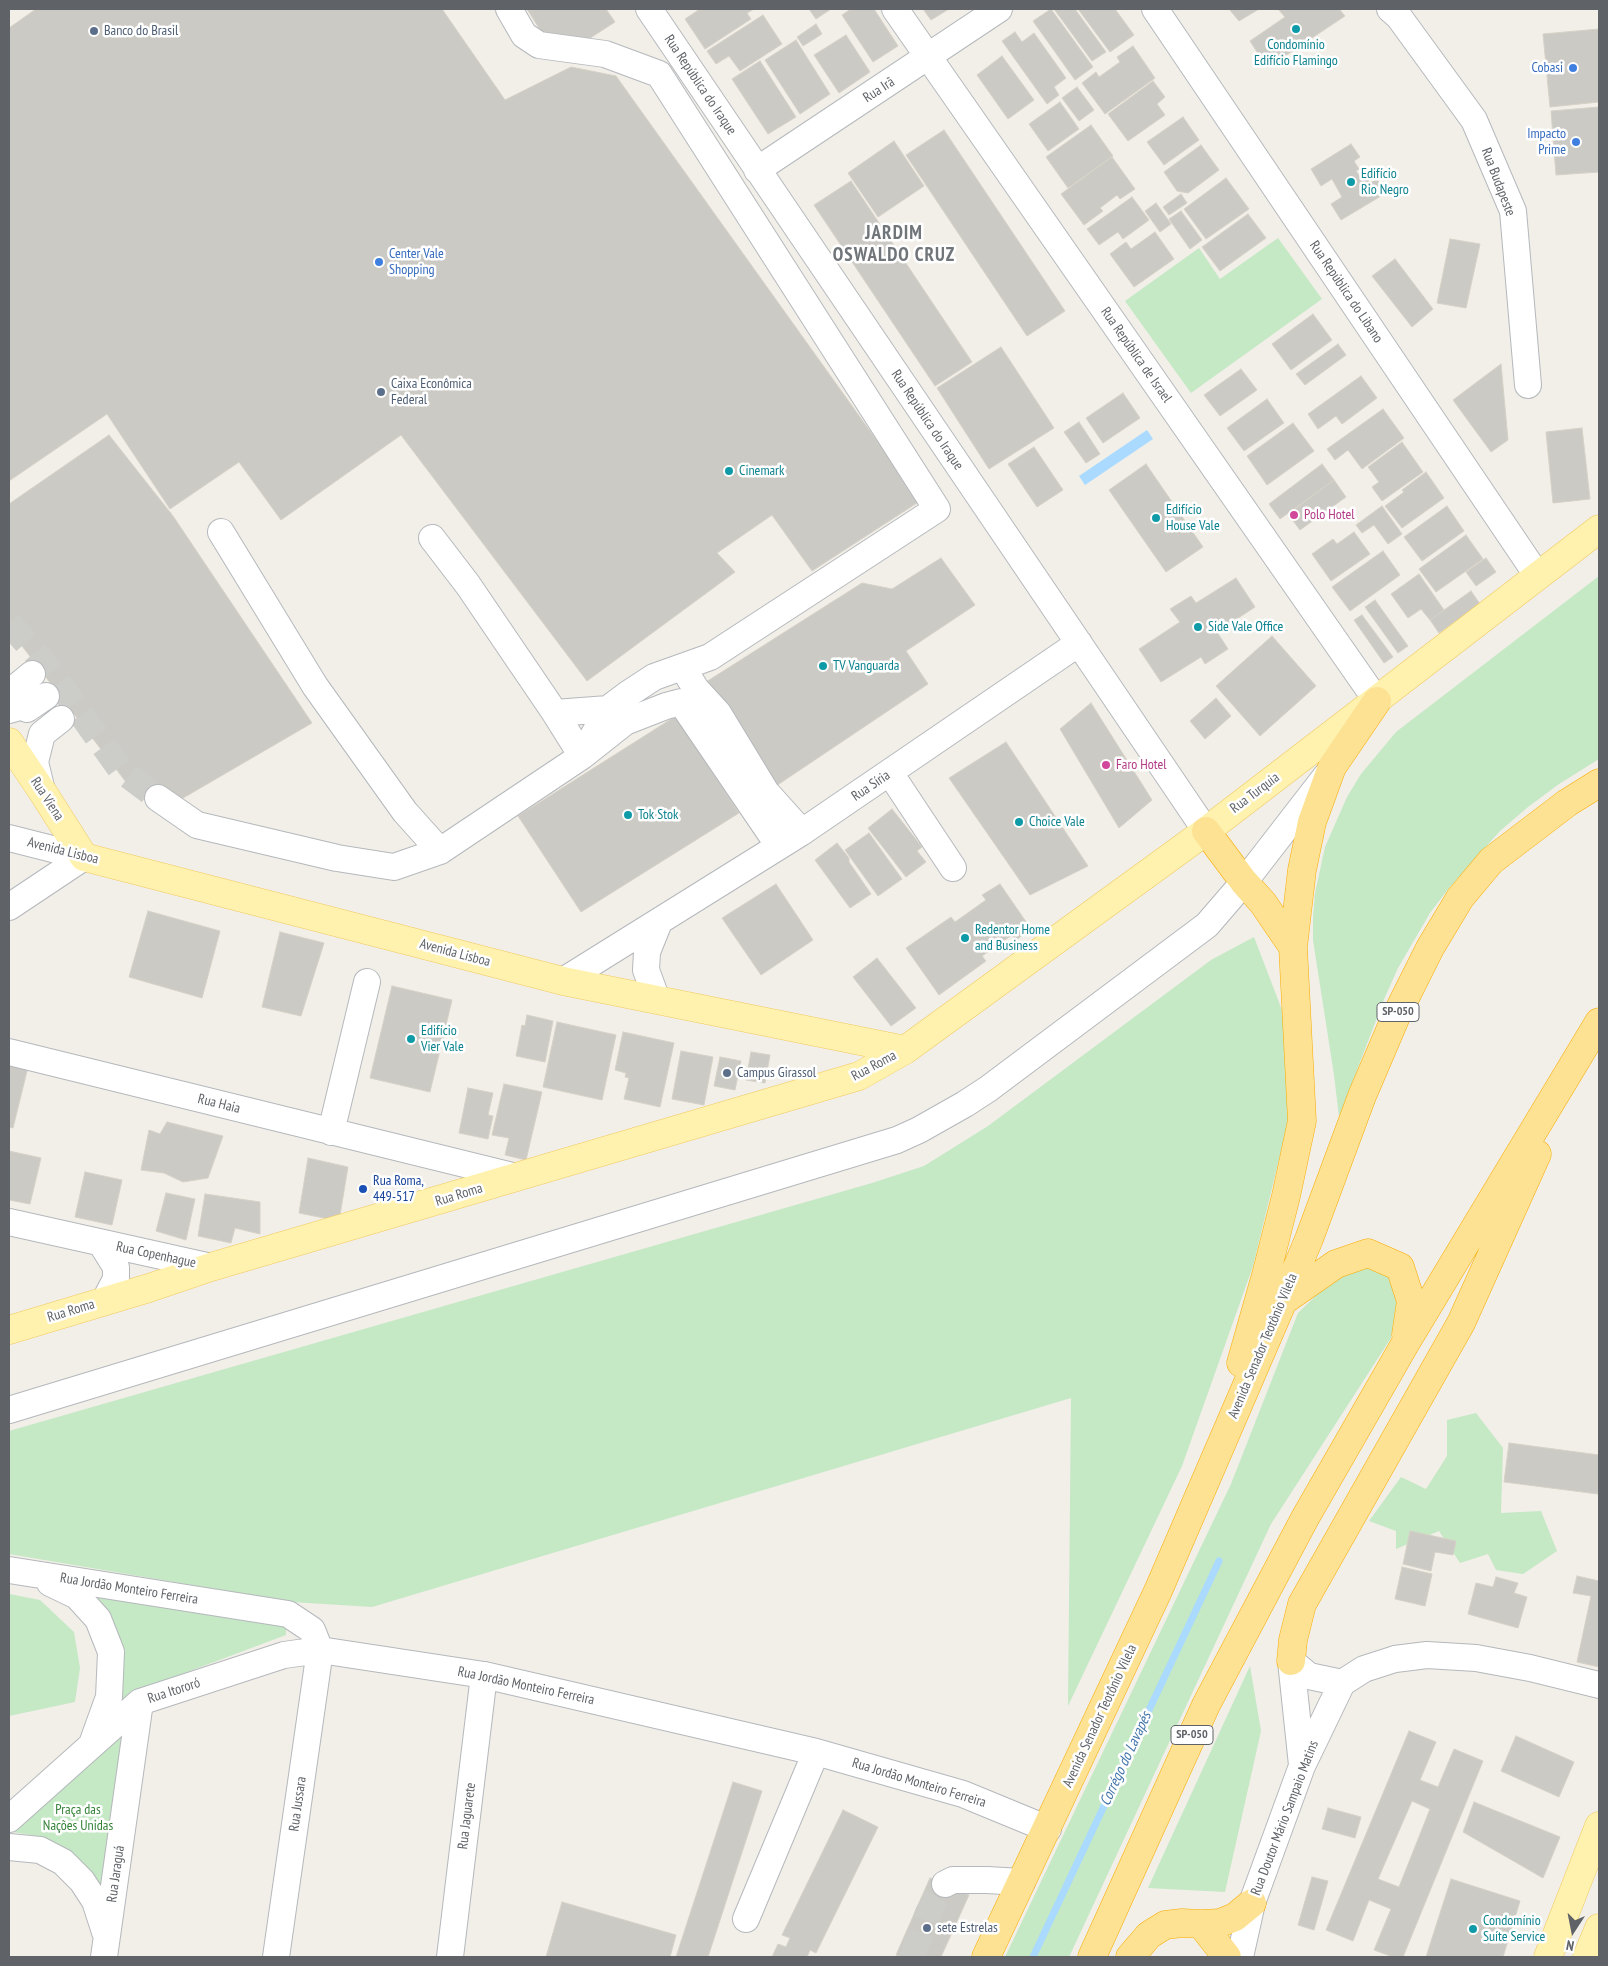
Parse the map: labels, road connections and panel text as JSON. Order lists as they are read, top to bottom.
{
  "streets": {
    "highway": ["SP-050", "Avenida Senador Teotônio Vilela"],
    "main road": [
      "Rua Turquia",
      "Rua Viena",
      "Avenida Lisboa",
      "Rua Roma"
    ],
    "street": [
      "Rua República do Iraque",
      "Rua Irã",
      "Rua Budapeste",
      "Rua República do Libano",
      "Rua República de Israel",
      "Rua Síria",
      "Rua Haia",
      "Rua Copenhague",
      "Rua Jordão Monteiro Ferreira",
      "Rua Itororó",
      "Rua Jussara",
      "Rua Jaguarete",
      "Rua Doutor Mário Sampaio Matins",
      "Rua Jaraguá"
    ]
  },
  "crossings": [
    ["Rua República do Iraque", "Rua Irã"],
    ["Rua República do Iraque", "Rua Síria"],
    ["Rua República do Iraque", "Rua Turquia"],
    ["Rua Irã", "Rua República de Israel"],
    ["Rua República do Libano", "Rua Turquia"],
    ["Rua República de Israel", "Rua Turquia"],
    ["Rua Síria", "Avenida Lisboa"],
    ["Rua Turquia", "Avenida Lisboa"],
    ["Rua Turquia", "Rua Roma"],
    ["Rua Viena", "Avenida Lisboa"],
    ["Avenida Lisboa", "Rua Roma"],
    ["Rua Roma", "Rua Haia"],
    ["Rua Roma", "Rua Copenhague"],
    ["Avenida Senador Teotônio Vilela", "Rua Jordão Monteiro Ferreira"],
    ["Rua Jordão Monteiro Ferreira", "Rua Itororó"],
    ["Rua Jordão Monteiro Ferreira", "Rua Jussara"],
    ["Rua Jordão Monteiro Ferreira", "Rua Jaguarete"],
    ["Rua Itororó", "Rua Jussara"],
    ["Rua Itororó", "Rua Jaraguá"]
  ],
  "districts": ["JARDIM OSWALDO CRUZ"],
  "water": ["Corrégo do Lavapés"],
  "parks": ["Praça das Nações Unidas"],
  "places": [
    "Condomínio Edifício Flamingo",
    "Banco do Brasil",
    "Cobasi",
    "Impacto Prime",
    "Edifício Rio Negro",
    "Center Vale Shopping",
    "Caixa Econômica Federal",
    "Cinemark",
    "Polo Hotel",
    "Edifício House Vale",
    "Side Vale Office",
    "TV Vanguarda",
    "Faro Hotel",
    "Tok Stok",
    "Choice Vale",
    "Redentor Home and Business",
    "Edifício Vier Vale",
    "Campus Girassol",
    "Rua Roma, 449-517",
    "sete Estrelas",
    "Condomínio Suíte Service"
  ],
  "north": "bottom"
}
